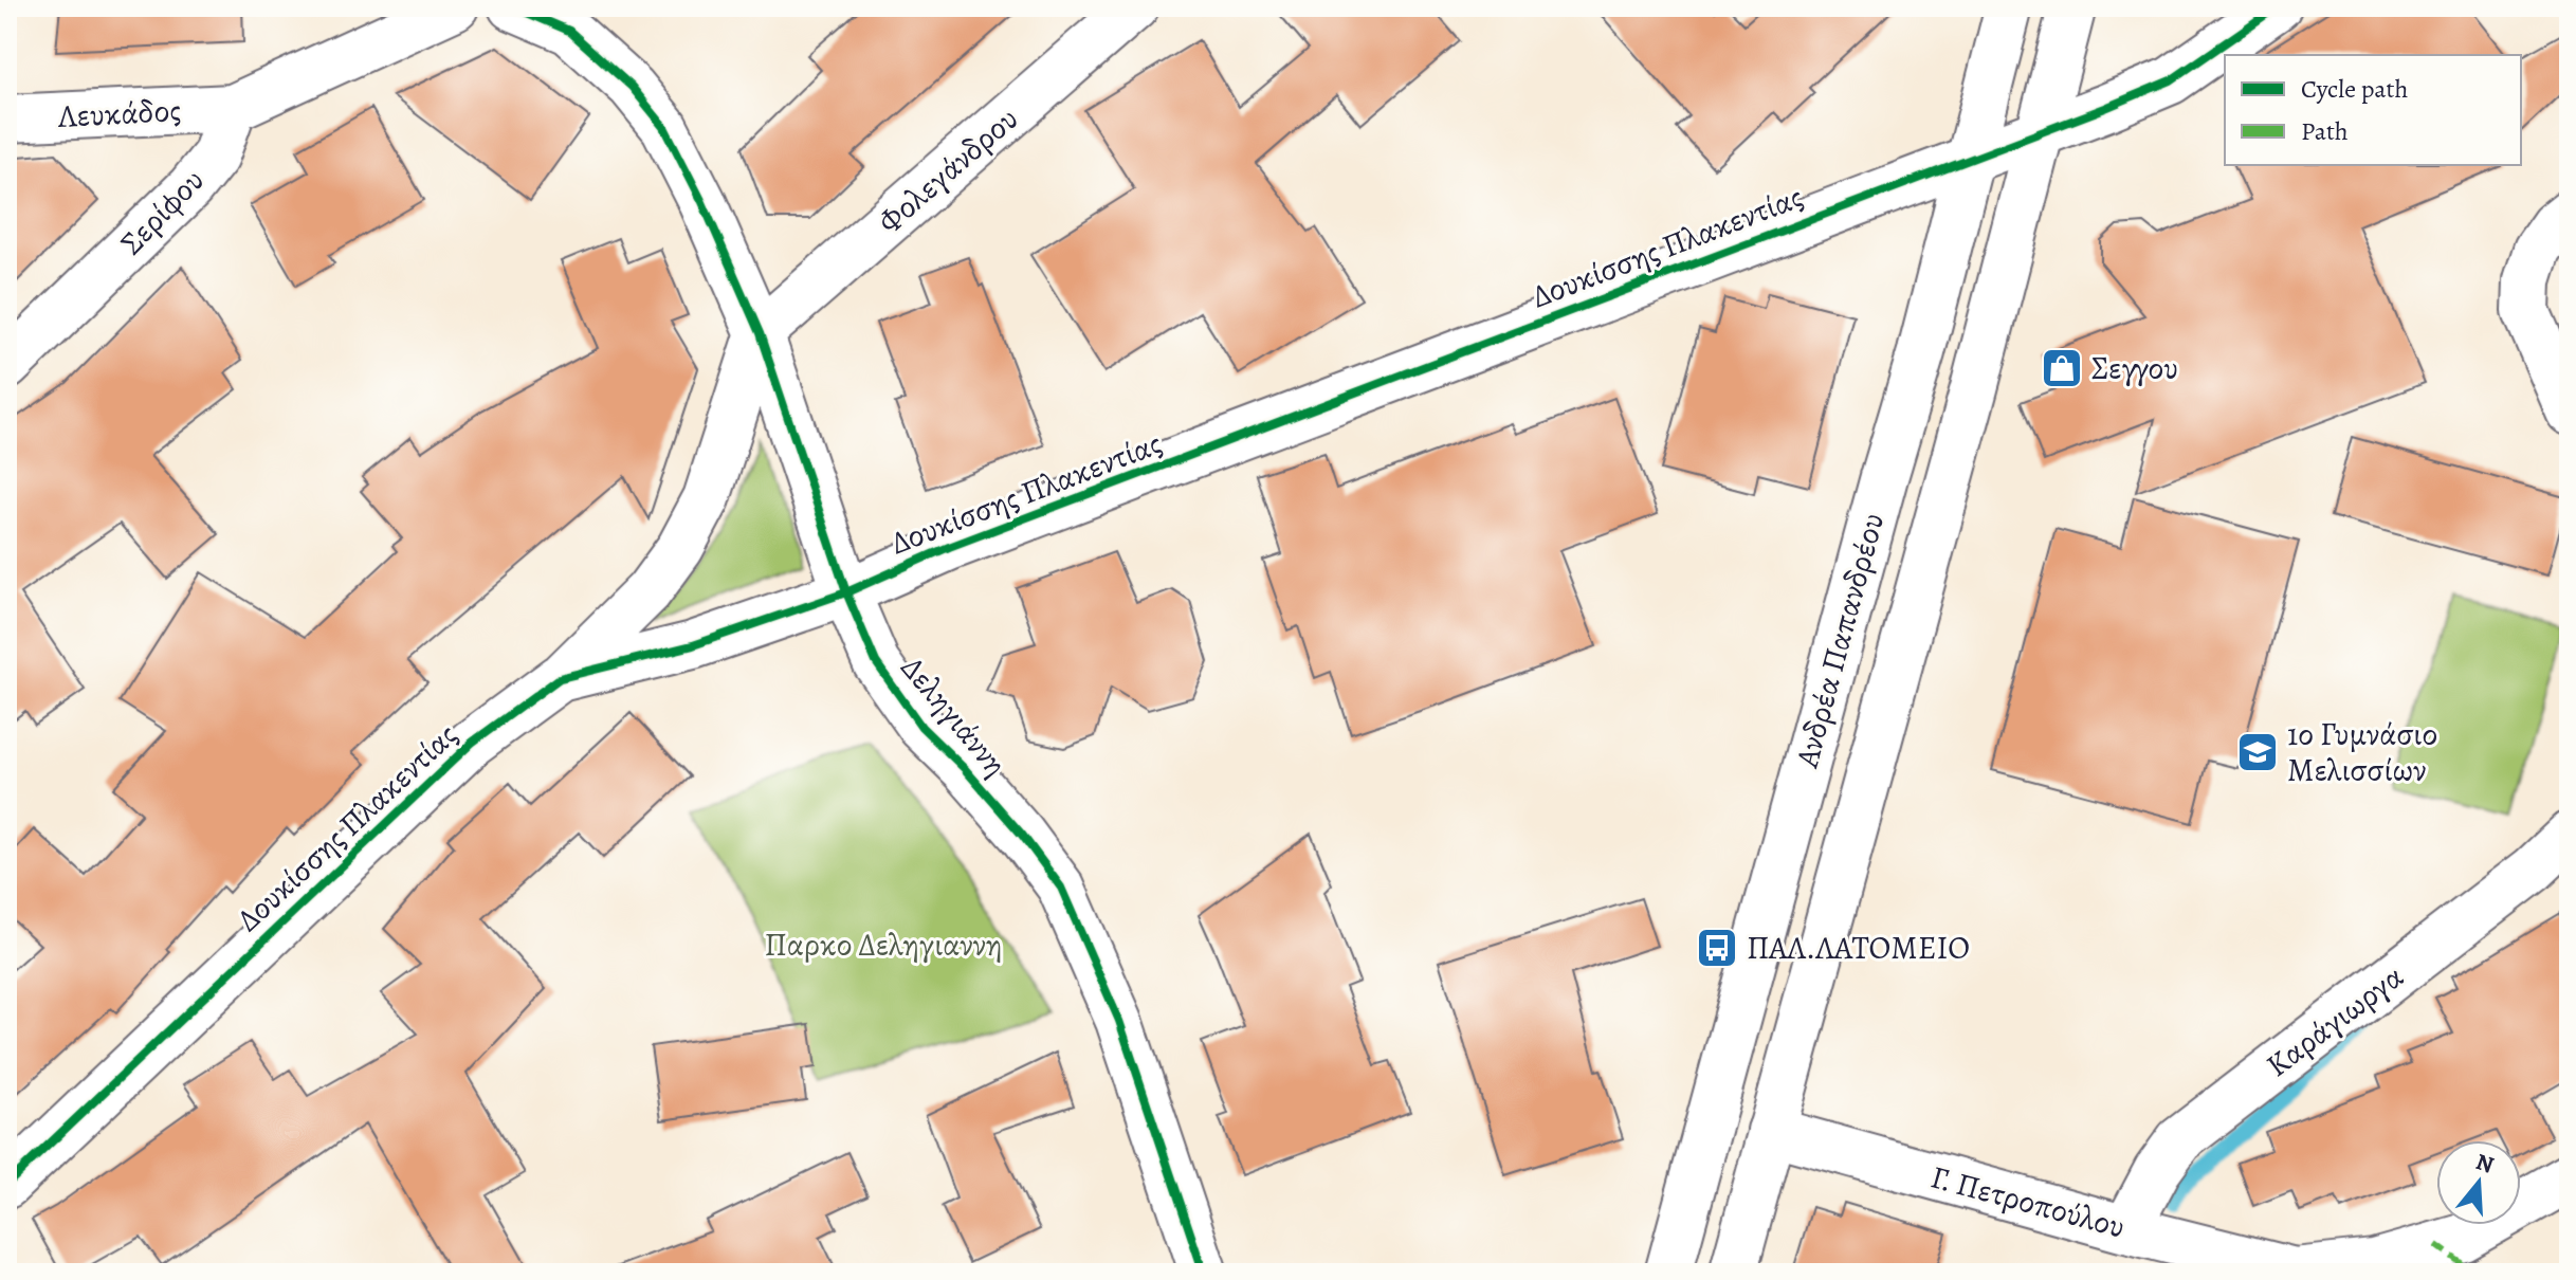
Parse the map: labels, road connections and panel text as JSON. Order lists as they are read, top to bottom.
{
  "streets": {
    "street": [
      "Λευκάδος",
      "Φολεγάνδρου",
      "Σερίφου",
      "Δουκίσσης Πλακεντίας",
      "Ανδρέα Παπανδρέου",
      "Δεληγιάννη",
      "Καράγιωργα",
      "Γ. Πετροπούλου"
    ]
  },
  "crossings": [
    ["Λευκάδος", "Σερίφου"],
    ["Φολεγάνδρου", "Δεληγιάννη"],
    ["Δουκίσσης Πλακεντίας", "Ανδρέα Παπανδρέου"],
    ["Δουκίσσης Πλακεντίας", "Δεληγιάννη"],
    ["Ανδρέα Παπανδρέου", "Γ. Πετροπούλου"],
    ["Καράγιωργα", "Γ. Πετροπούλου"]
  ],
  "parks": ["Παρκο Δεληγιαννη"],
  "places": {
    "shop": ["Σεγγου"],
    "school or university": ["1ο Γυμνάσιο Μελισσίων"],
    "bus stop": ["ΠΑΛ.ΛΑΤΟΜΕΙΟ"]
  },
  "legend": ["Cycle path", "Path"],
  "north": "top"
}
